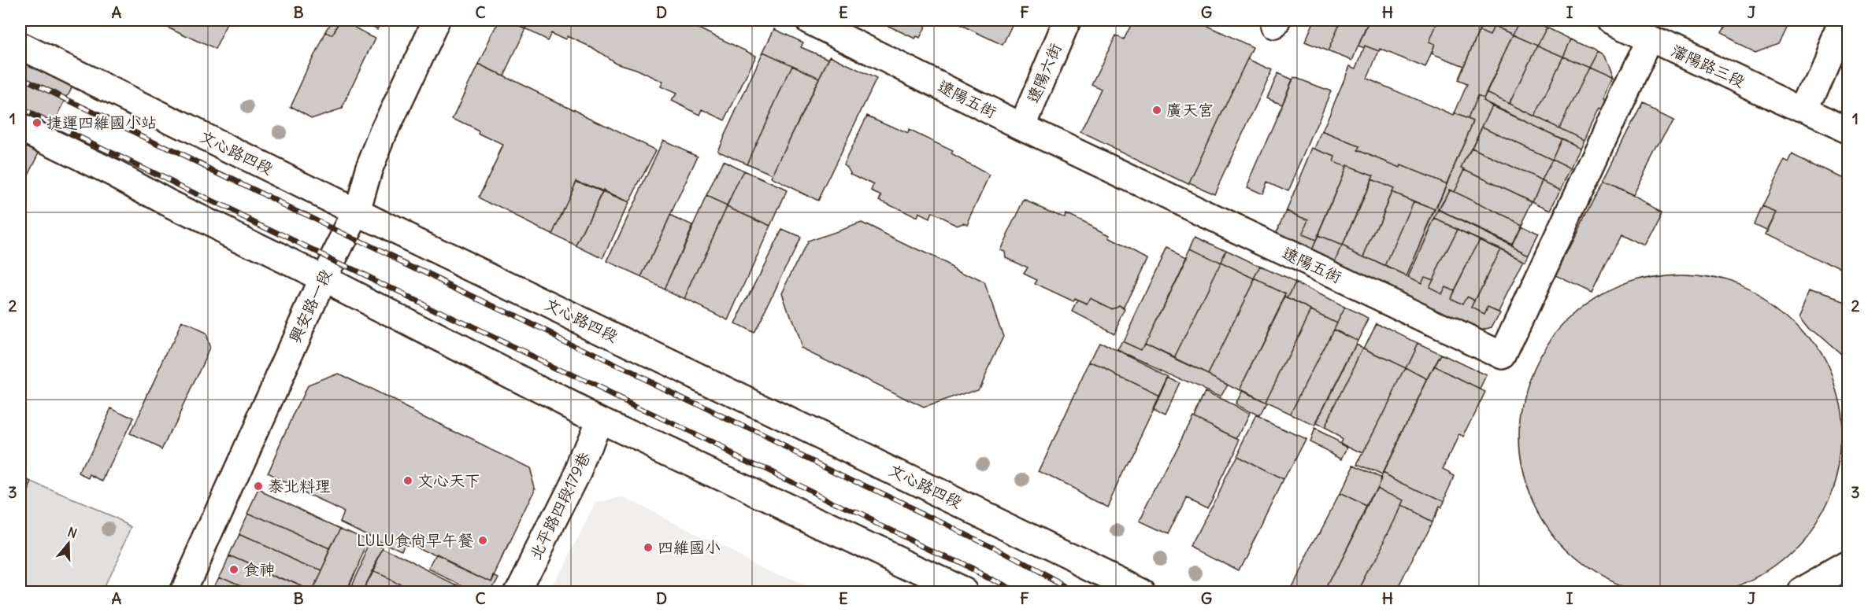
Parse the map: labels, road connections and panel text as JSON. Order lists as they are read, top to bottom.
{
  "streets": {
    "street": [
      "瀋陽路三段",
      "遼陽六街",
      "遼陽五街",
      "文心路四段",
      "興安路一段",
      "北平路四段179巷"
    ]
  },
  "crossings": [
    ["瀋陽路三段", "遼陽五街"],
    ["遼陽六街", "遼陽五街"],
    ["文心路四段", "興安路一段"]
  ],
  "places": [
    "廣天宮",
    "捷運四維國小站",
    "文心天下",
    "泰北料理",
    "LULU食尚早午餐",
    "四維國小",
    "食神"
  ],
  "north": "top",
  "grid": {
    "columns": [
      "A",
      "B",
      "C",
      "D",
      "E",
      "F",
      "G",
      "H",
      "I",
      "J"
    ],
    "rows": ["1", "2", "3"]
  }
}
